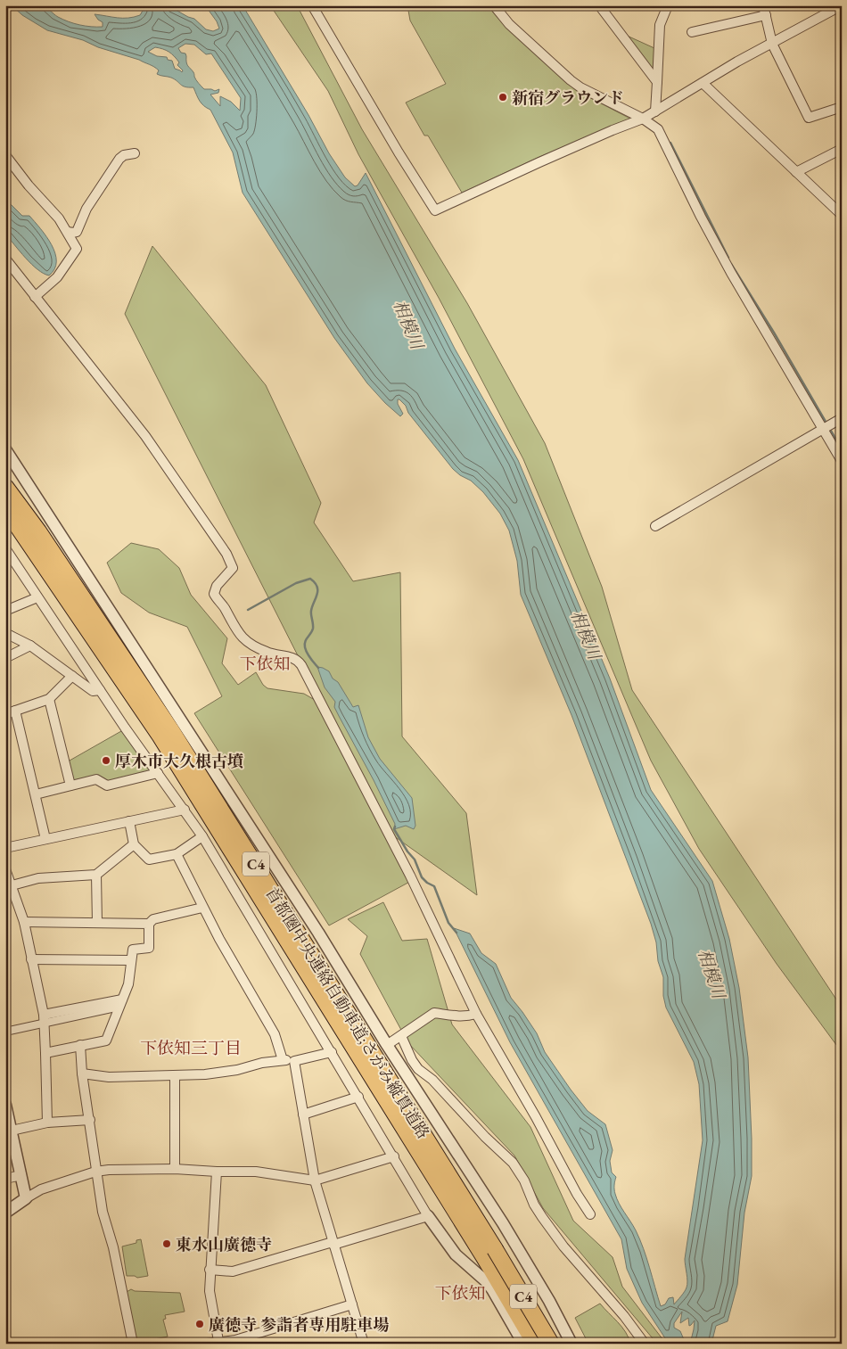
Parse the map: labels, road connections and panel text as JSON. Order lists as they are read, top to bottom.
{
  "streets": {
    "highway": ["C4", "首都圏中央連絡自動車道;さがみ縦貫道路"]
  },
  "districts": ["下依知", "下依知三丁目", "下依知"],
  "water": ["相模川"],
  "places": [
    "新宿グラウンド",
    "厚木市大久根古墳",
    "東水山廣徳寺",
    "廣徳寺 参詣者専用駐車場"
  ]
}
